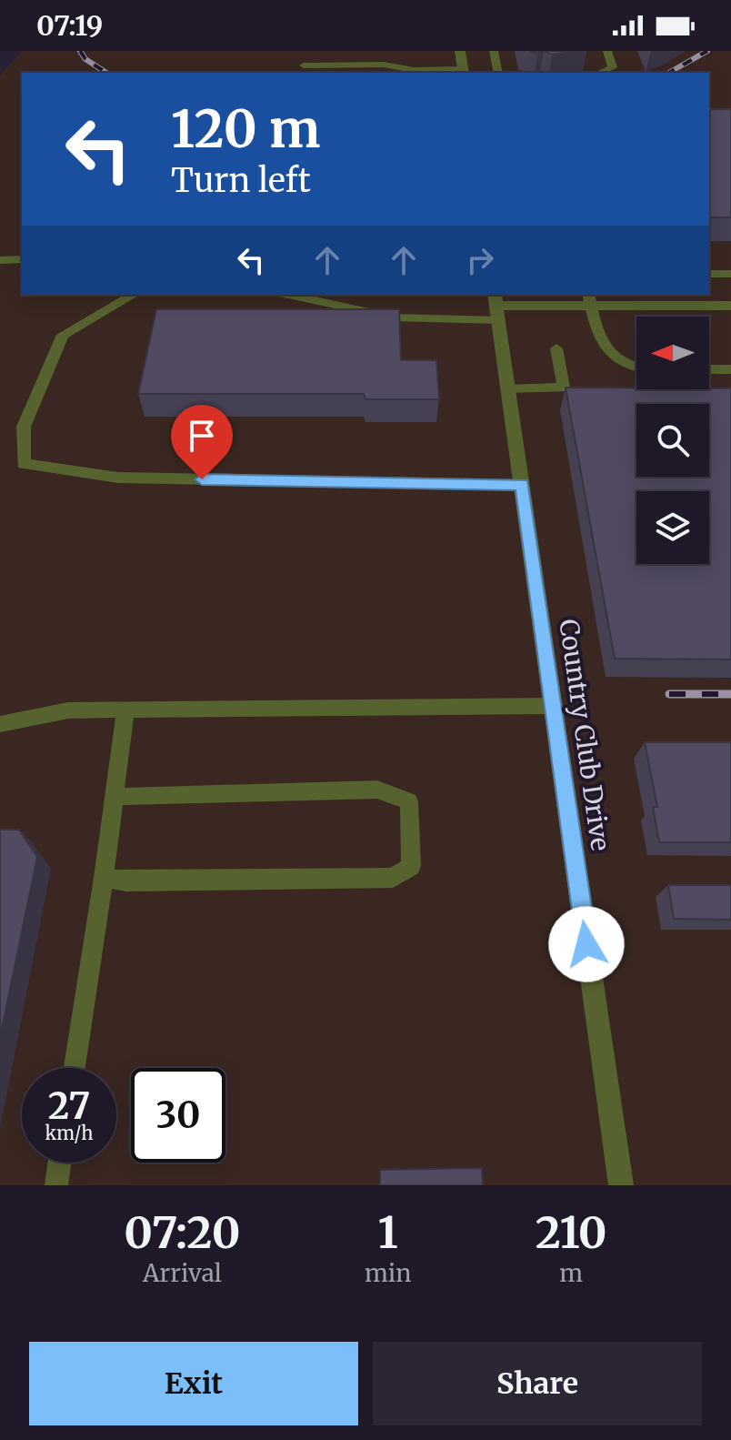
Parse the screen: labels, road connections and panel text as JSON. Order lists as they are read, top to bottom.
{
  "streets": {
    "street": ["Country Club Drive"]
  },
  "north": "left",
  "page": {
    "status": "07:19",
    "turn": ["120 m", "Turn left"],
    "speed": "27 km/h",
    "limit": "30",
    "eta": [
      "07:20",
      "Arrival",
      "1",
      "min",
      "210",
      "m"
    ],
    "buttons": ["Exit", "Share"]
  }
}
